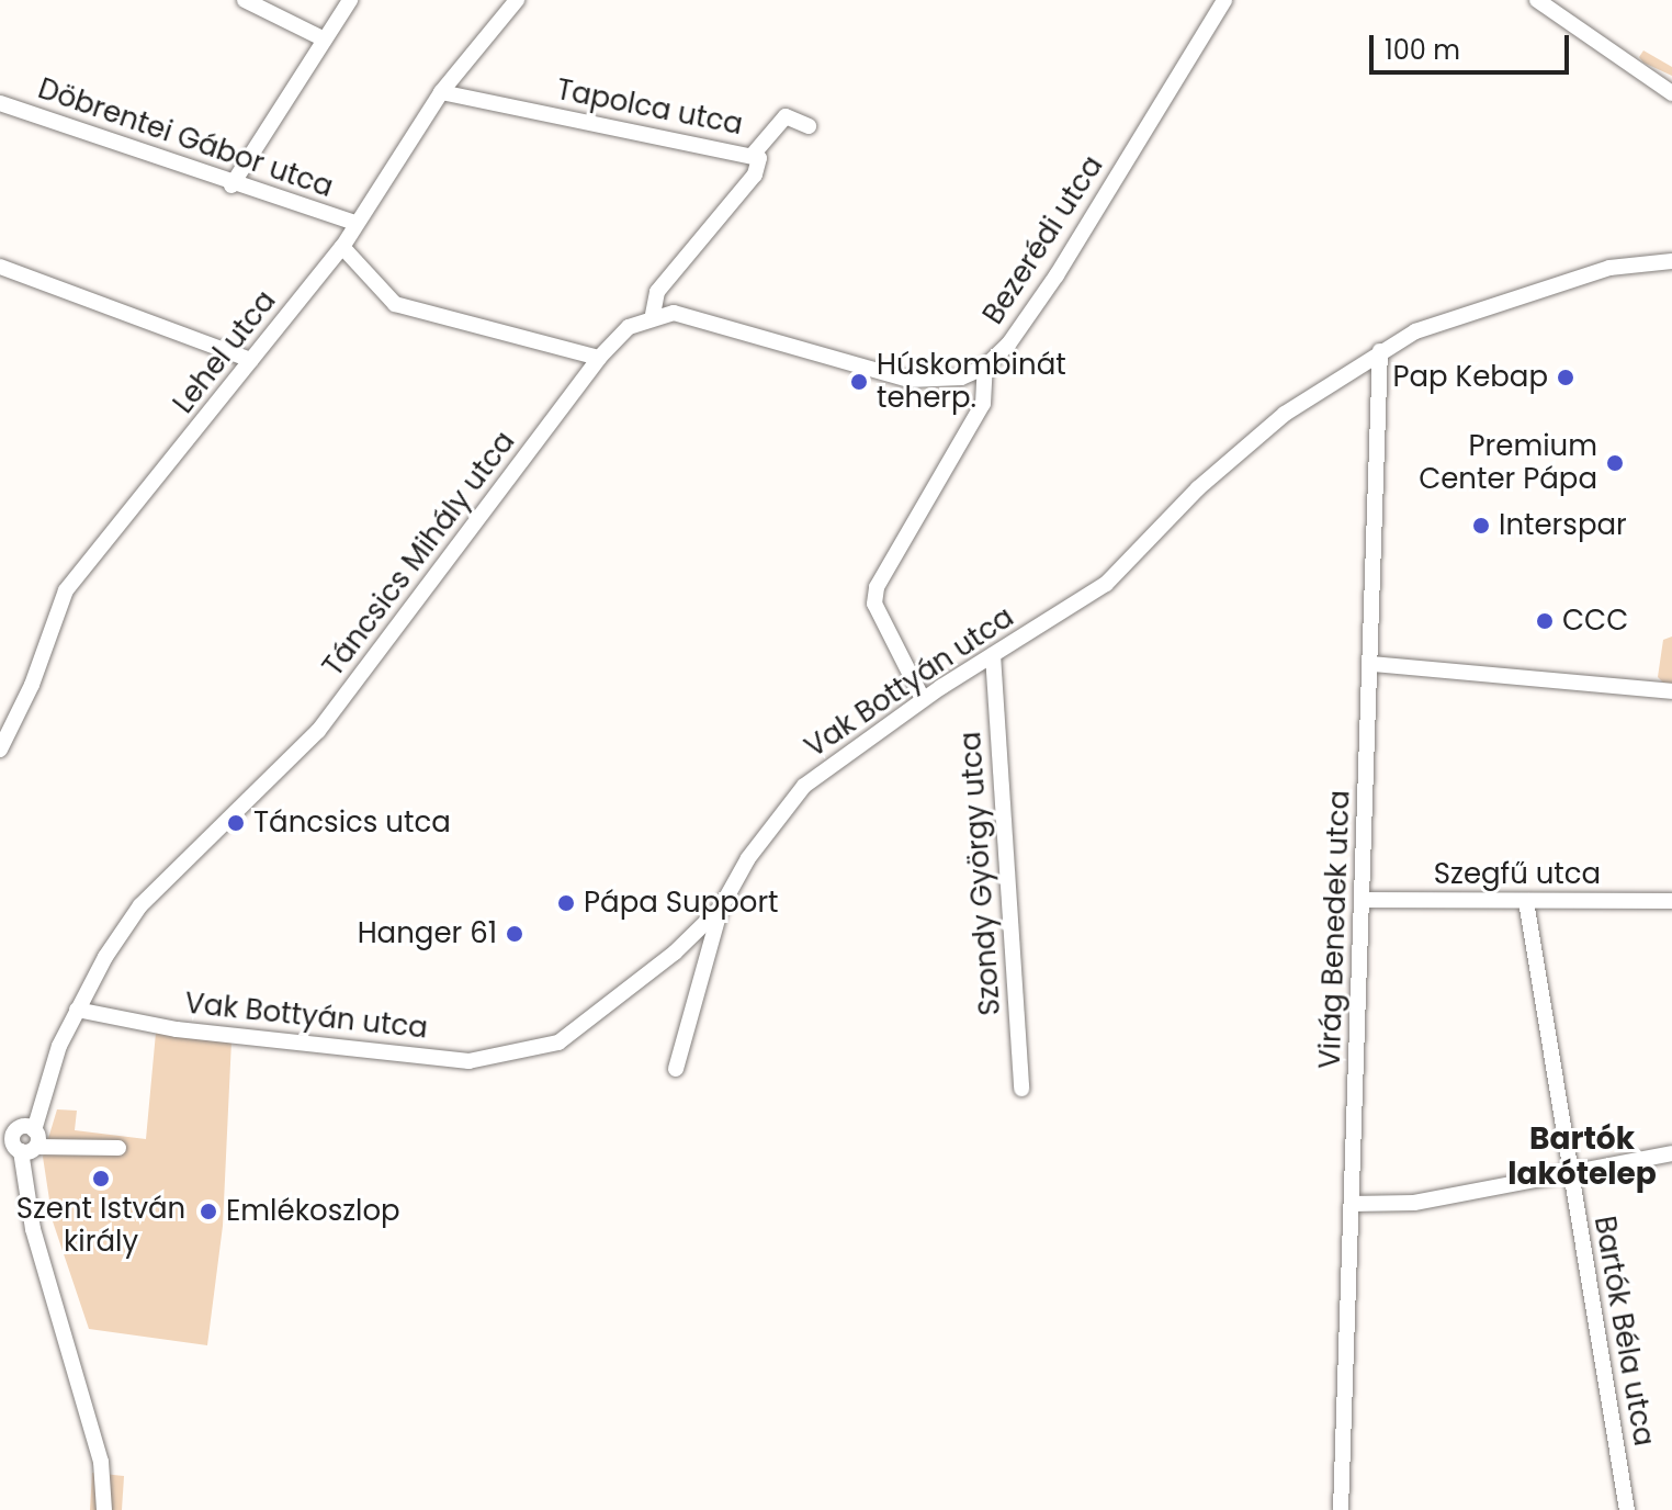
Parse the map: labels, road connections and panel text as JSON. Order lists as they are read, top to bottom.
{
  "streets": {
    "street": [
      "Tapolca utca",
      "Döbrentei Gábor utca",
      "Bezerédi utca",
      "Lehel utca",
      "Táncsics Mihály utca",
      "Vak Bottyán utca",
      "Szondy György utca",
      "Szegfű utca",
      "Virág Benedek utca",
      "Bartók Béla utca"
    ]
  },
  "crossings": [
    ["Tapolca utca", "Lehel utca"],
    ["Tapolca utca", "Táncsics Mihály utca"],
    ["Döbrentei Gábor utca", "Lehel utca"],
    ["Bezerédi utca", "Vak Bottyán utca"],
    ["Táncsics Mihály utca", "Vak Bottyán utca"],
    ["Vak Bottyán utca", "Szondy György utca"],
    ["Vak Bottyán utca", "Virág Benedek utca"],
    ["Szegfű utca", "Virág Benedek utca"],
    ["Szegfű utca", "Bartók Béla utca"]
  ],
  "districts": ["Bartók lakótelep"],
  "places": [
    "Pap Kebap",
    "Húskombinát teherp.",
    "Premium Center Pápa",
    "Interspar",
    "CCC",
    "Táncsics utca",
    "Pápa Support",
    "Hanger 61",
    "Szent István király",
    "Emlékoszlop"
  ],
  "scale_bar": "100 m"
}
